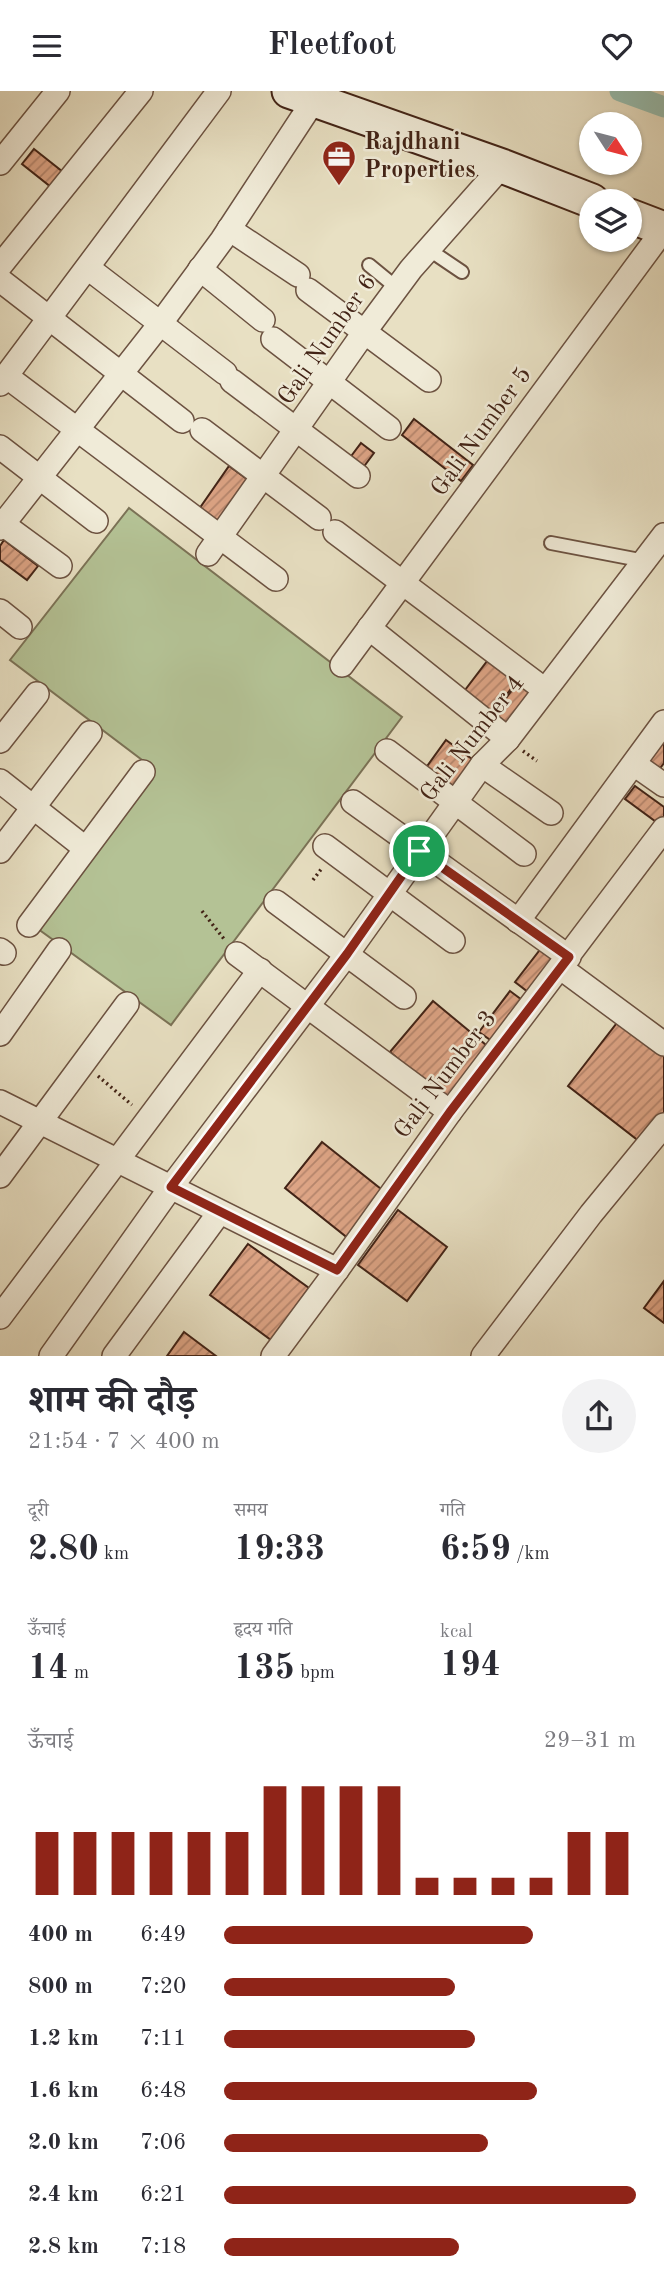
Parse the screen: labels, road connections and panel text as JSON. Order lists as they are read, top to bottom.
{
  "streets": {
    "street": [
      "Gali Number 6",
      "Gali Number 5",
      "Gali Number 4",
      "Gali Number 3"
    ]
  },
  "places": {
    "office": ["Rajdhani Properties"]
  },
  "north": "bottom right",
  "page": {
    "header": "Fleetfoot",
    "heading": ["शाम की दौड़", "21:54 · 7 × 400 m"],
    "stats": [
      ["दूरी", "2.80 km"],
      ["समय", "19:33"],
      ["गति", "6:59 /km"],
      ["ऊँचाई", "14 m"],
      ["हृदय गति", "135 bpm"],
      ["kcal", "194"]
    ],
    "chart": ["ऊँचाई", "29–31 m"],
    "list": [
      {
        "name": "400 m",
        "note": "6:49"
      },
      {
        "name": "800 m",
        "note": "7:20"
      },
      {
        "name": "1.2 km",
        "note": "7:11"
      },
      {
        "name": "1.6 km",
        "note": "6:48"
      },
      {
        "name": "2.0 km",
        "note": "7:06"
      },
      {
        "name": "2.4 km",
        "note": "6:21"
      },
      {
        "name": "2.8 km",
        "note": "7:18"
      }
    ]
  }
}
